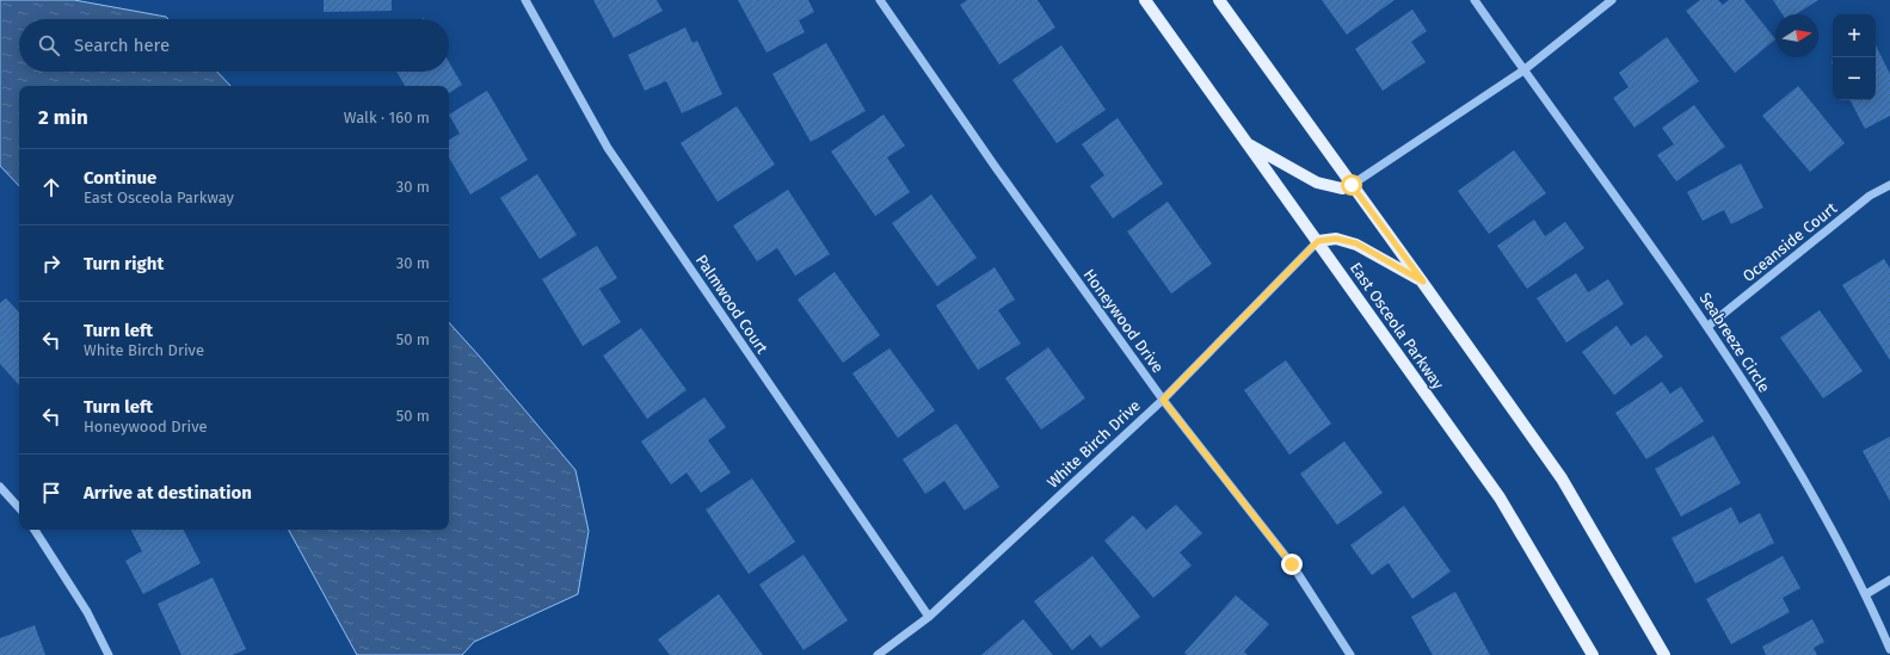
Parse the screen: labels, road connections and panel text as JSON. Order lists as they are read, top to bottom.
{
  "streets": {
    "main road": ["East Osceola Parkway"],
    "street": [
      "Oceanside Court",
      "Palmwood Court",
      "Honeywood Drive",
      "Seabreeze Circle",
      "White Birch Drive"
    ]
  },
  "crossings": [
    ["Oceanside Court", "Seabreeze Circle"],
    ["Palmwood Court", "White Birch Drive"],
    ["Honeywood Drive", "White Birch Drive"],
    ["East Osceola Parkway", "White Birch Drive"]
  ],
  "north": "right",
  "page": {
    "map_buttons": ["+", "−"],
    "search": "Search here",
    "heading": ["2 min", "Walk · 160 m"],
    "list": [
      ["Continue", "East Osceola Parkway", "30 m"],
      ["Turn right", "30 m"],
      ["Turn left", "White Birch Drive", "50 m"],
      ["Turn left", "Honeywood Drive", "50 m"],
      "Arrive at destination"
    ]
  }
}
